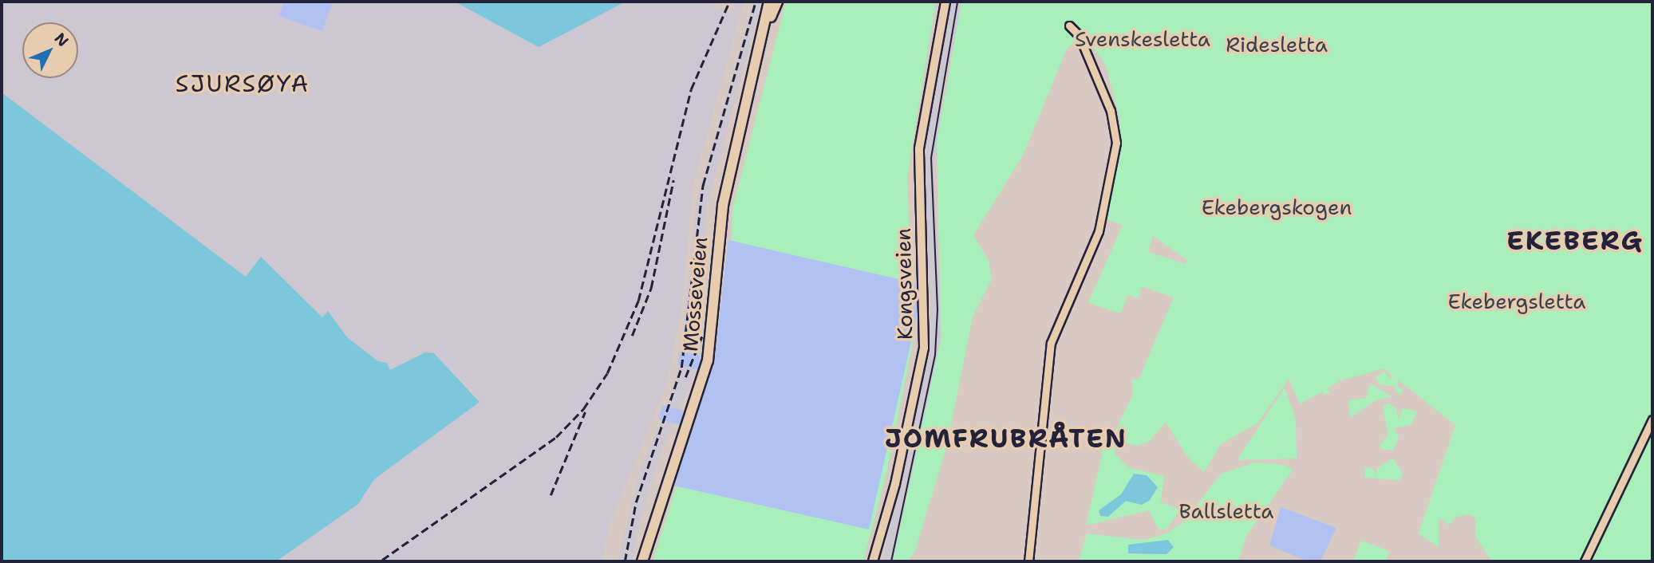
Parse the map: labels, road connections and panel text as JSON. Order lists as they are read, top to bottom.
{
  "streets": {
    "highway": ["Mosseveien"],
    "main road": ["Kongsveien"]
  },
  "districts": ["SJURSØYA", "EKEBERG", "JOMFRUBRÅTEN"],
  "parks": [
    "Svenskesletta",
    "Ridesletta",
    "Ekebergskogen",
    "Ekebergsletta",
    "Ballsletta"
  ],
  "north": "top right"
}
